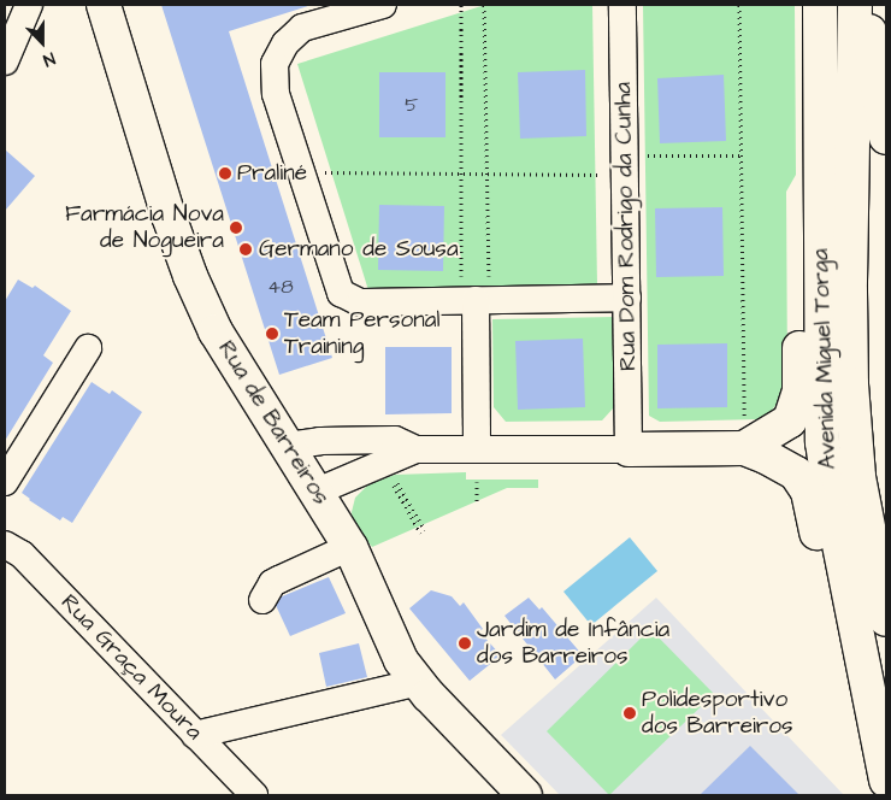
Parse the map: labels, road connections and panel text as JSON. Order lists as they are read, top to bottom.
{
  "streets": {
    "main road": ["Avenida Miguel Torga", "Rua de Barreiros"],
    "street": ["Rua Dom Rodrigo da Cunha", "Rua Graça Moura"]
  },
  "places": [
    "Praliné",
    "Farmácia Nova de Nogueira",
    "Germano de Sousa",
    "Team Personal Training",
    "Jardim de Infância dos Barreiros",
    "Polidesportivo dos Barreiros"
  ],
  "house_numbers": ["5", "48"],
  "north": "bottom"
}
